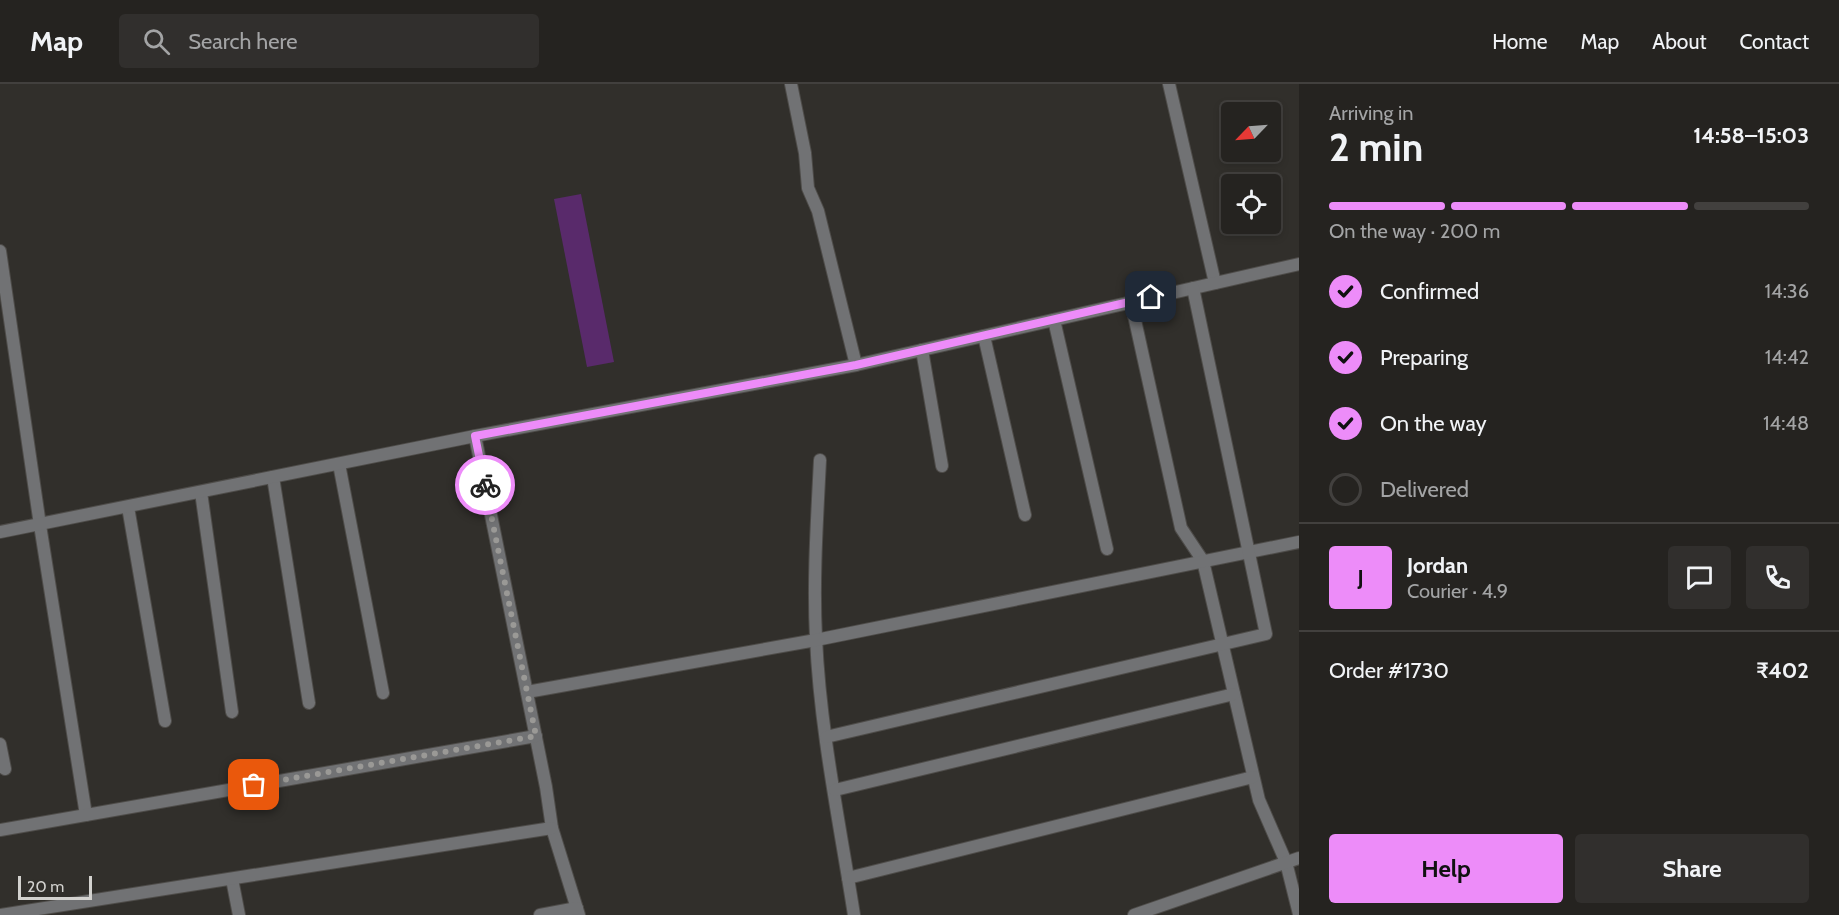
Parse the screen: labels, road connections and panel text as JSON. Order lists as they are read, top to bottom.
{
  "scale_bar": "20 m",
  "north": "bottom left",
  "page": {
    "header": "Map",
    "search": "Search here",
    "nav": [
      "Home",
      "Map",
      "About",
      "Contact"
    ],
    "heading": ["2 min", "Arriving in", "14:58–15:03"],
    "panel": [
      "Jordan",
      "Courier · 4.9",
      "Order #1730",
      "₹402"
    ],
    "bar": "On the way · 200 m",
    "list": [
      ["Confirmed", "14:36"],
      ["Preparing", "14:42"],
      ["On the way", "14:48"],
      "Delivered"
    ],
    "round": "J",
    "buttons": ["Help", "Share"],
    "scale": "20 m"
  }
}
